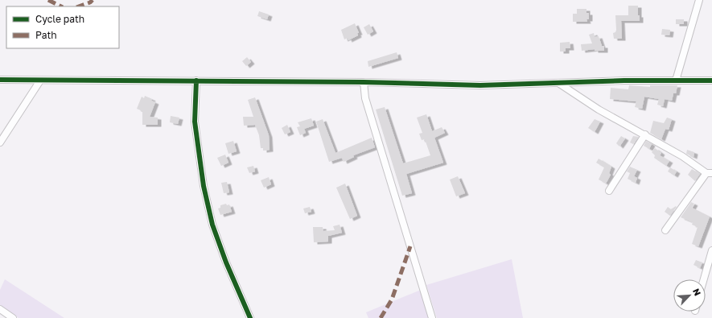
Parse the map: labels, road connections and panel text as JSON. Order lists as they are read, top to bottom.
{
  "legend": ["Cycle path", "Path"],
  "north": "top right"
}
